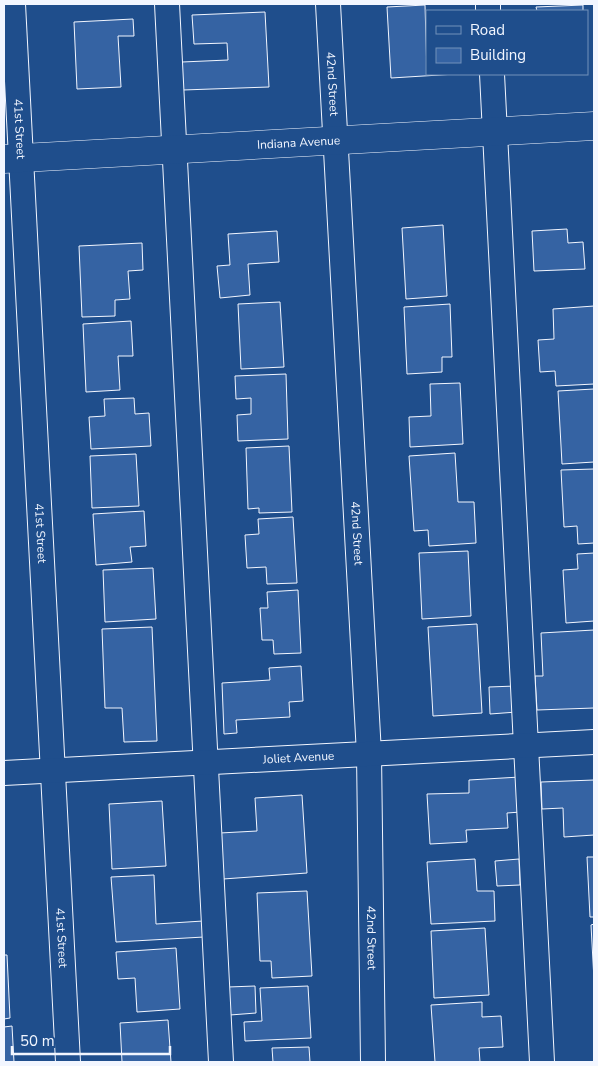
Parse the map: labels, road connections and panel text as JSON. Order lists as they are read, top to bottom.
{
  "streets": {
    "main road": ["Indiana Avenue"],
    "street": ["42nd Street", "41st Street", "Joliet Avenue"]
  },
  "crossings": [
    ["42nd Street", "Indiana Avenue"],
    ["42nd Street", "Joliet Avenue"],
    ["41st Street", "Indiana Avenue"],
    ["41st Street", "Joliet Avenue"]
  ],
  "legend": ["Road", "Building"],
  "scale_bar": "50 m"
}
